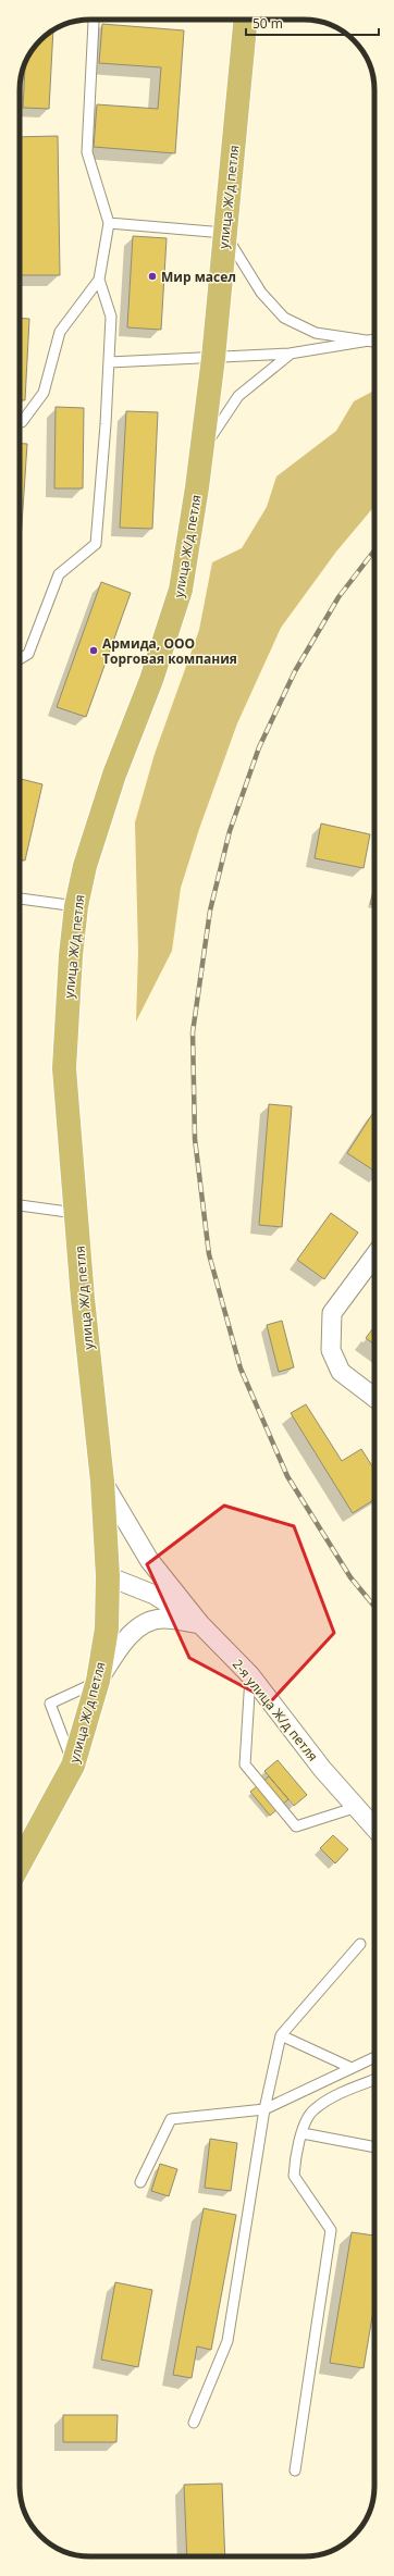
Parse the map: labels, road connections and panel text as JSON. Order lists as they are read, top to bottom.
{
  "streets": {
    "main road": ["улица Ж/д петля"],
    "street": ["2-я улица Ж/д петля"]
  },
  "crossings": [
    ["улица Ж/д петля", "2-я улица Ж/д петля"]
  ],
  "places": ["Мир масел", "Армида, ООО Торговая компания"],
  "scale_bar": "50 m"
}
